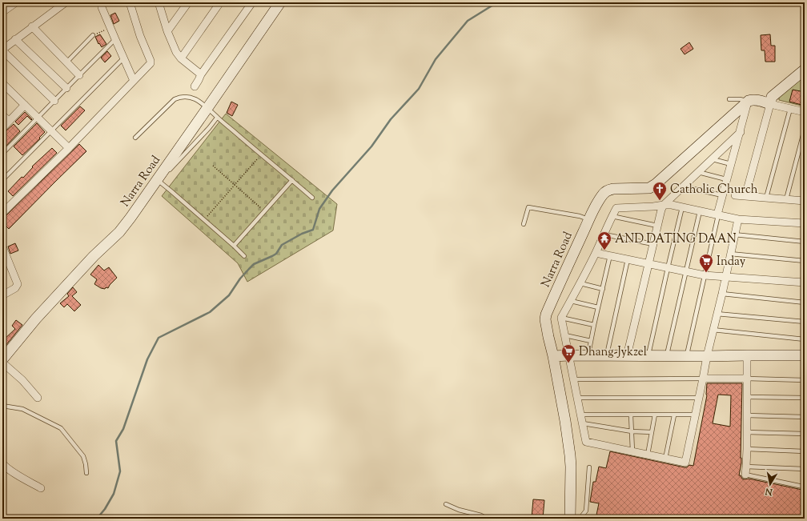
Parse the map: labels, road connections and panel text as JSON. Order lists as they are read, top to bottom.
{
  "streets": {
    "street": ["Narra Road"]
  },
  "places": {
    "church": ["Catholic Church"],
    "temple": ["AND DATING DAAN"],
    "supermarket": ["Inday", "Dhang-Jykzel"]
  },
  "north": "bottom"
}
